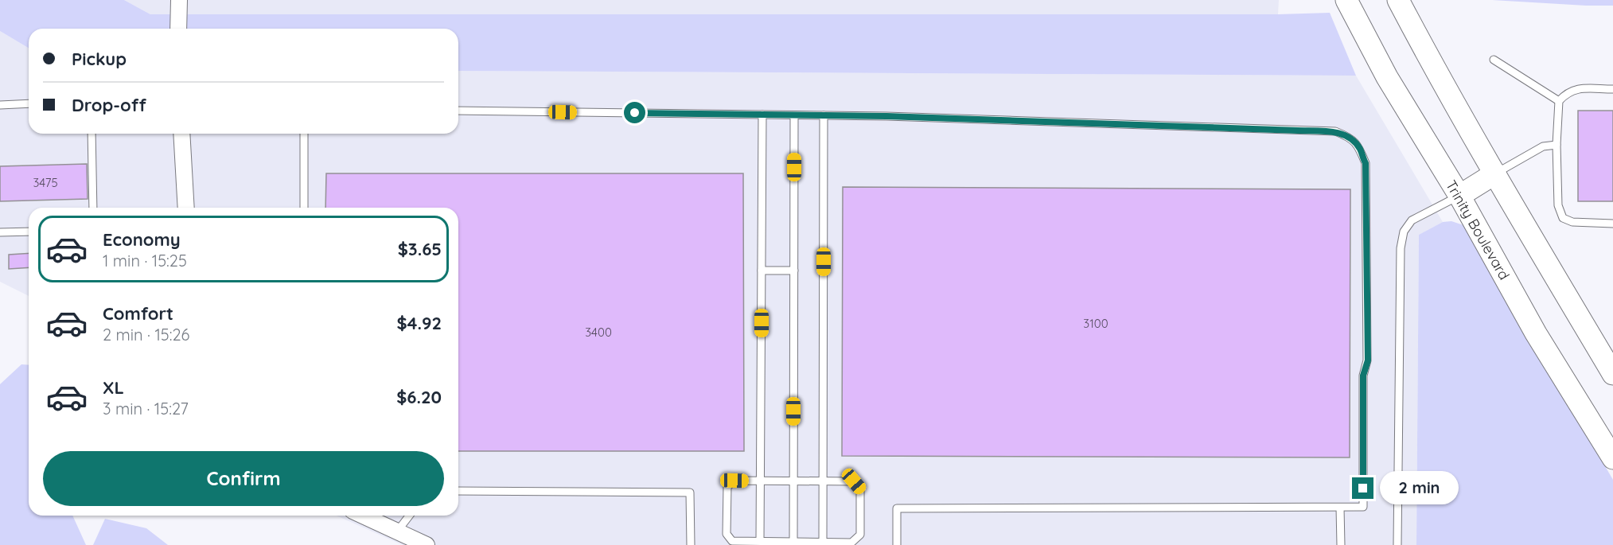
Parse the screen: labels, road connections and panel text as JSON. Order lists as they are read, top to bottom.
{
  "streets": {
    "main road": ["Trinity Boulevard"]
  },
  "house_numbers": ["3475", "3100", "3400"],
  "page": {
    "banner": ["Pickup", "Drop-off"],
    "list": [
      {
        "name": "Economy",
        "note": "1 min · 15:25",
        "value": "$3.65"
      },
      {
        "name": "Comfort",
        "note": "2 min · 15:26",
        "value": "$4.92"
      },
      {
        "name": "XL",
        "note": "3 min · 15:27",
        "value": "$6.20"
      }
    ],
    "buttons": "Confirm",
    "bubble": "2 min"
  }
}
